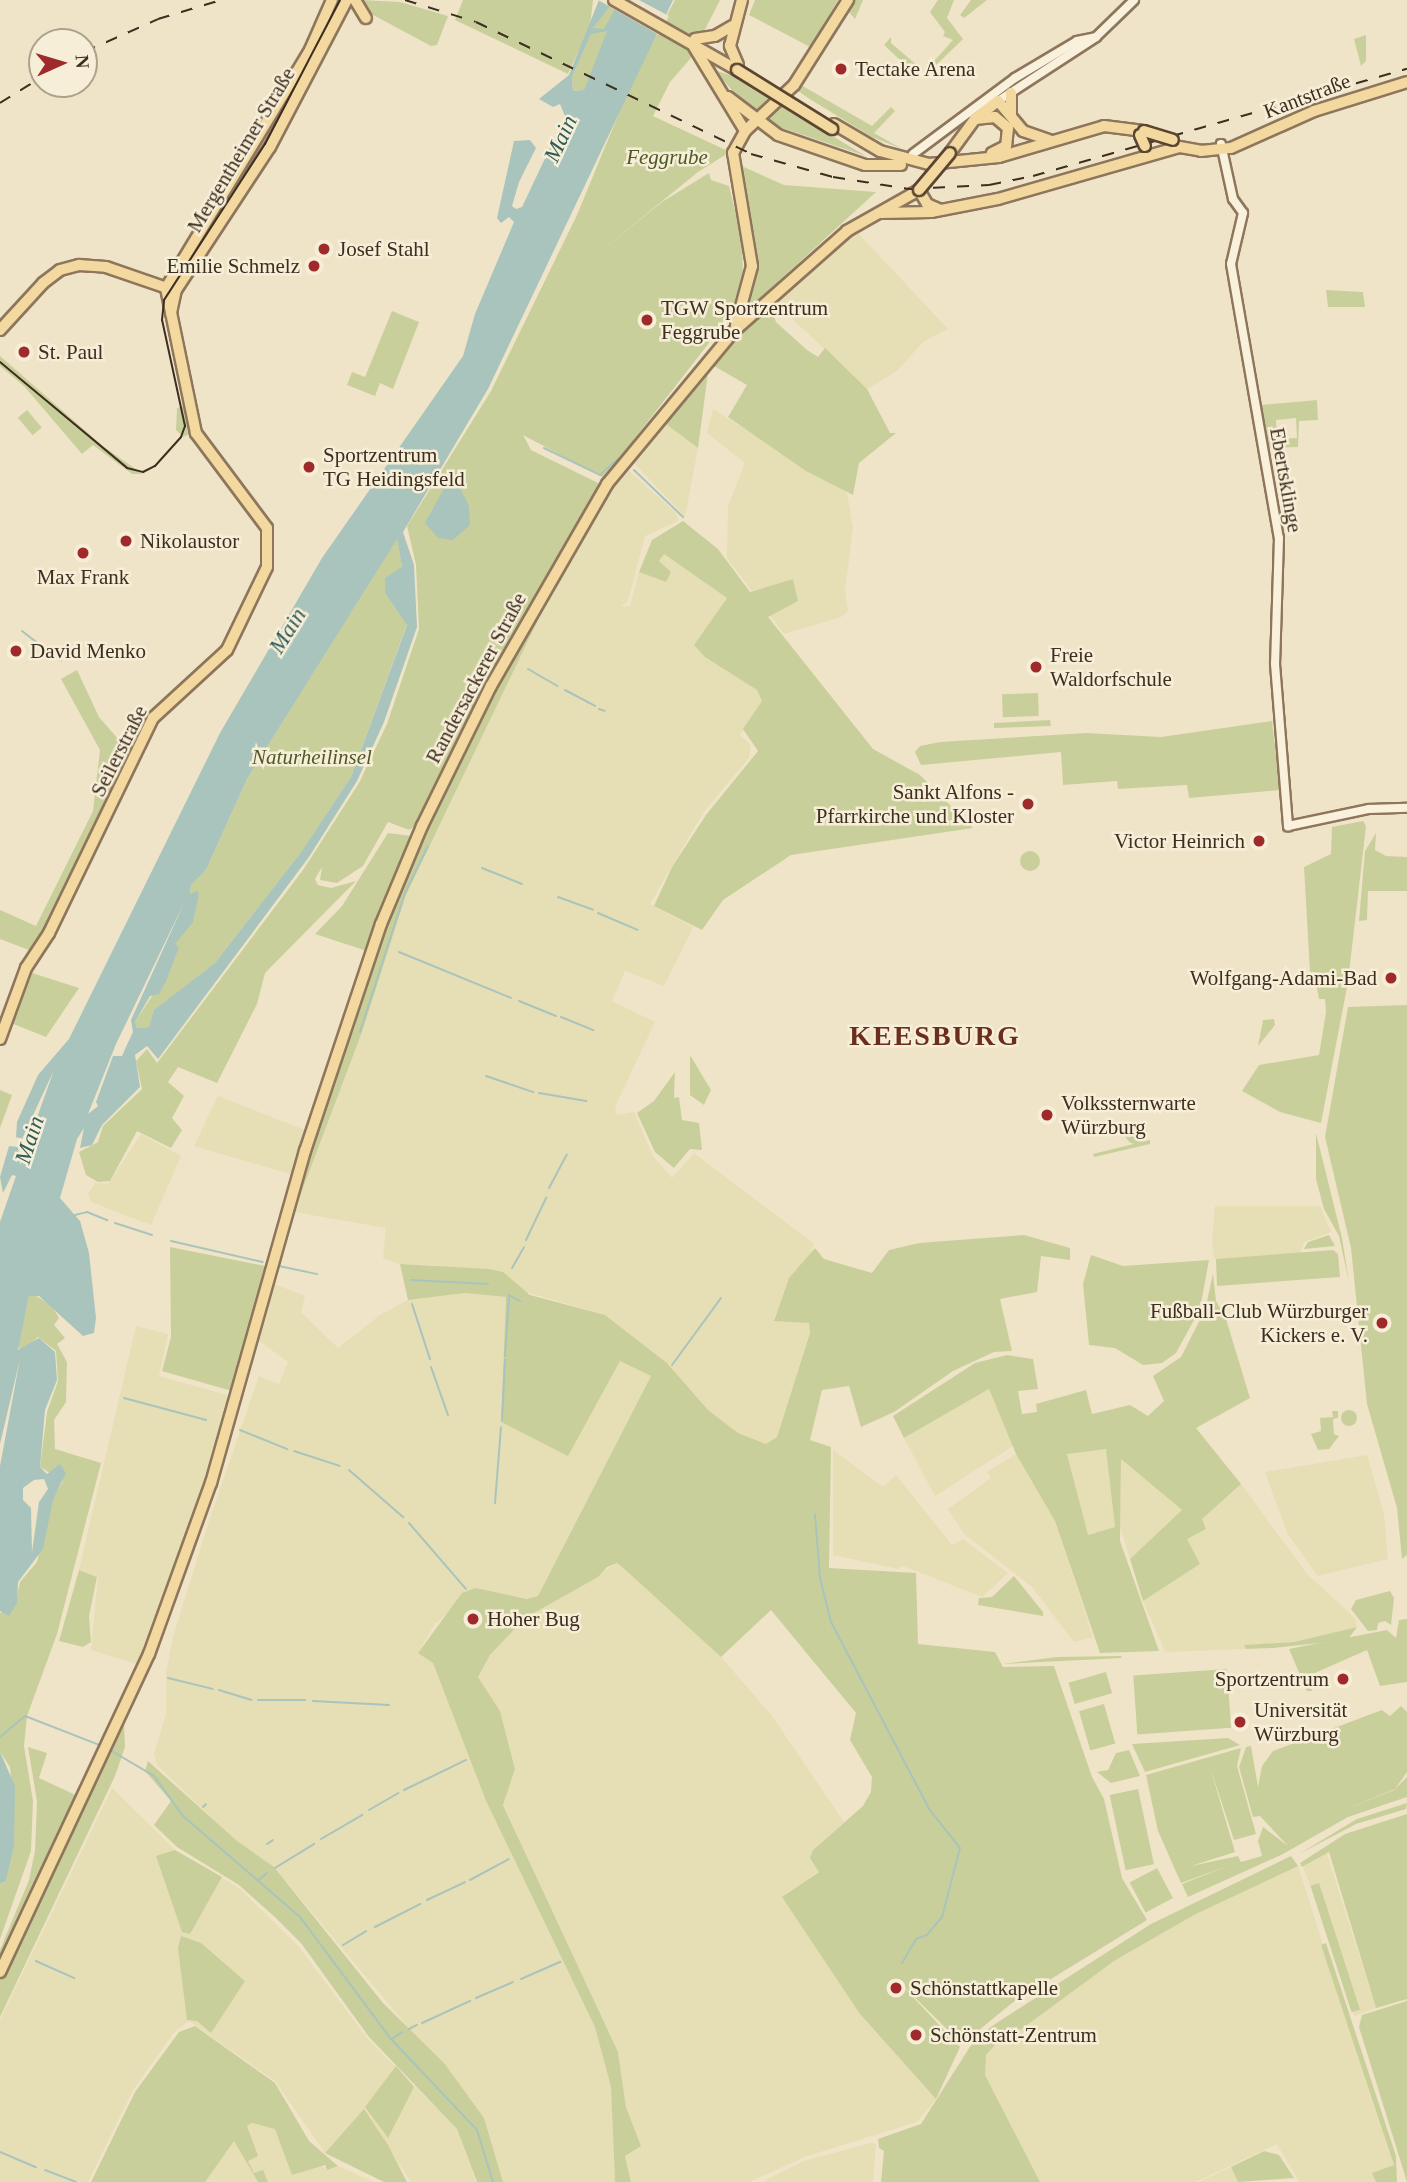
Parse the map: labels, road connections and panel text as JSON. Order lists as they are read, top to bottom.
{
  "streets": {
    "main road": [
      "Kantstraße",
      "Mergentheimer Straße",
      "Randersackerer Straße",
      "Seilerstraße"
    ],
    "street": ["Ebertsklinge"]
  },
  "crossings": [
    ["Kantstraße", "Ebertsklinge"],
    ["Mergentheimer Straße", "Seilerstraße"]
  ],
  "districts": ["KEESBURG"],
  "water": ["Main"],
  "parks": ["Feggrube", "Naturheilinsel"],
  "places": [
    "Tectake Arena",
    "Josef Stahl",
    "Emilie Schmelz",
    "TGW Sportzentrum Feggrube",
    "St. Paul",
    "Sportzentrum TG Heidingsfeld",
    "Nikolaustor",
    "Max Frank",
    "David Menko",
    "Freie Waldorfschule",
    "Sankt Alfons - Pfarrkirche und Kloster",
    "Victor Heinrich",
    "Wolfgang-Adami-Bad",
    "Volkssternwarte Würzburg",
    "Fußball-Club Würzburger Kickers e. V.",
    "Hoher Bug",
    "Sportzentrum",
    "Universität Würzburg",
    "Schönstattkapelle",
    "Schönstatt-Zentrum"
  ],
  "north": "right"
}
